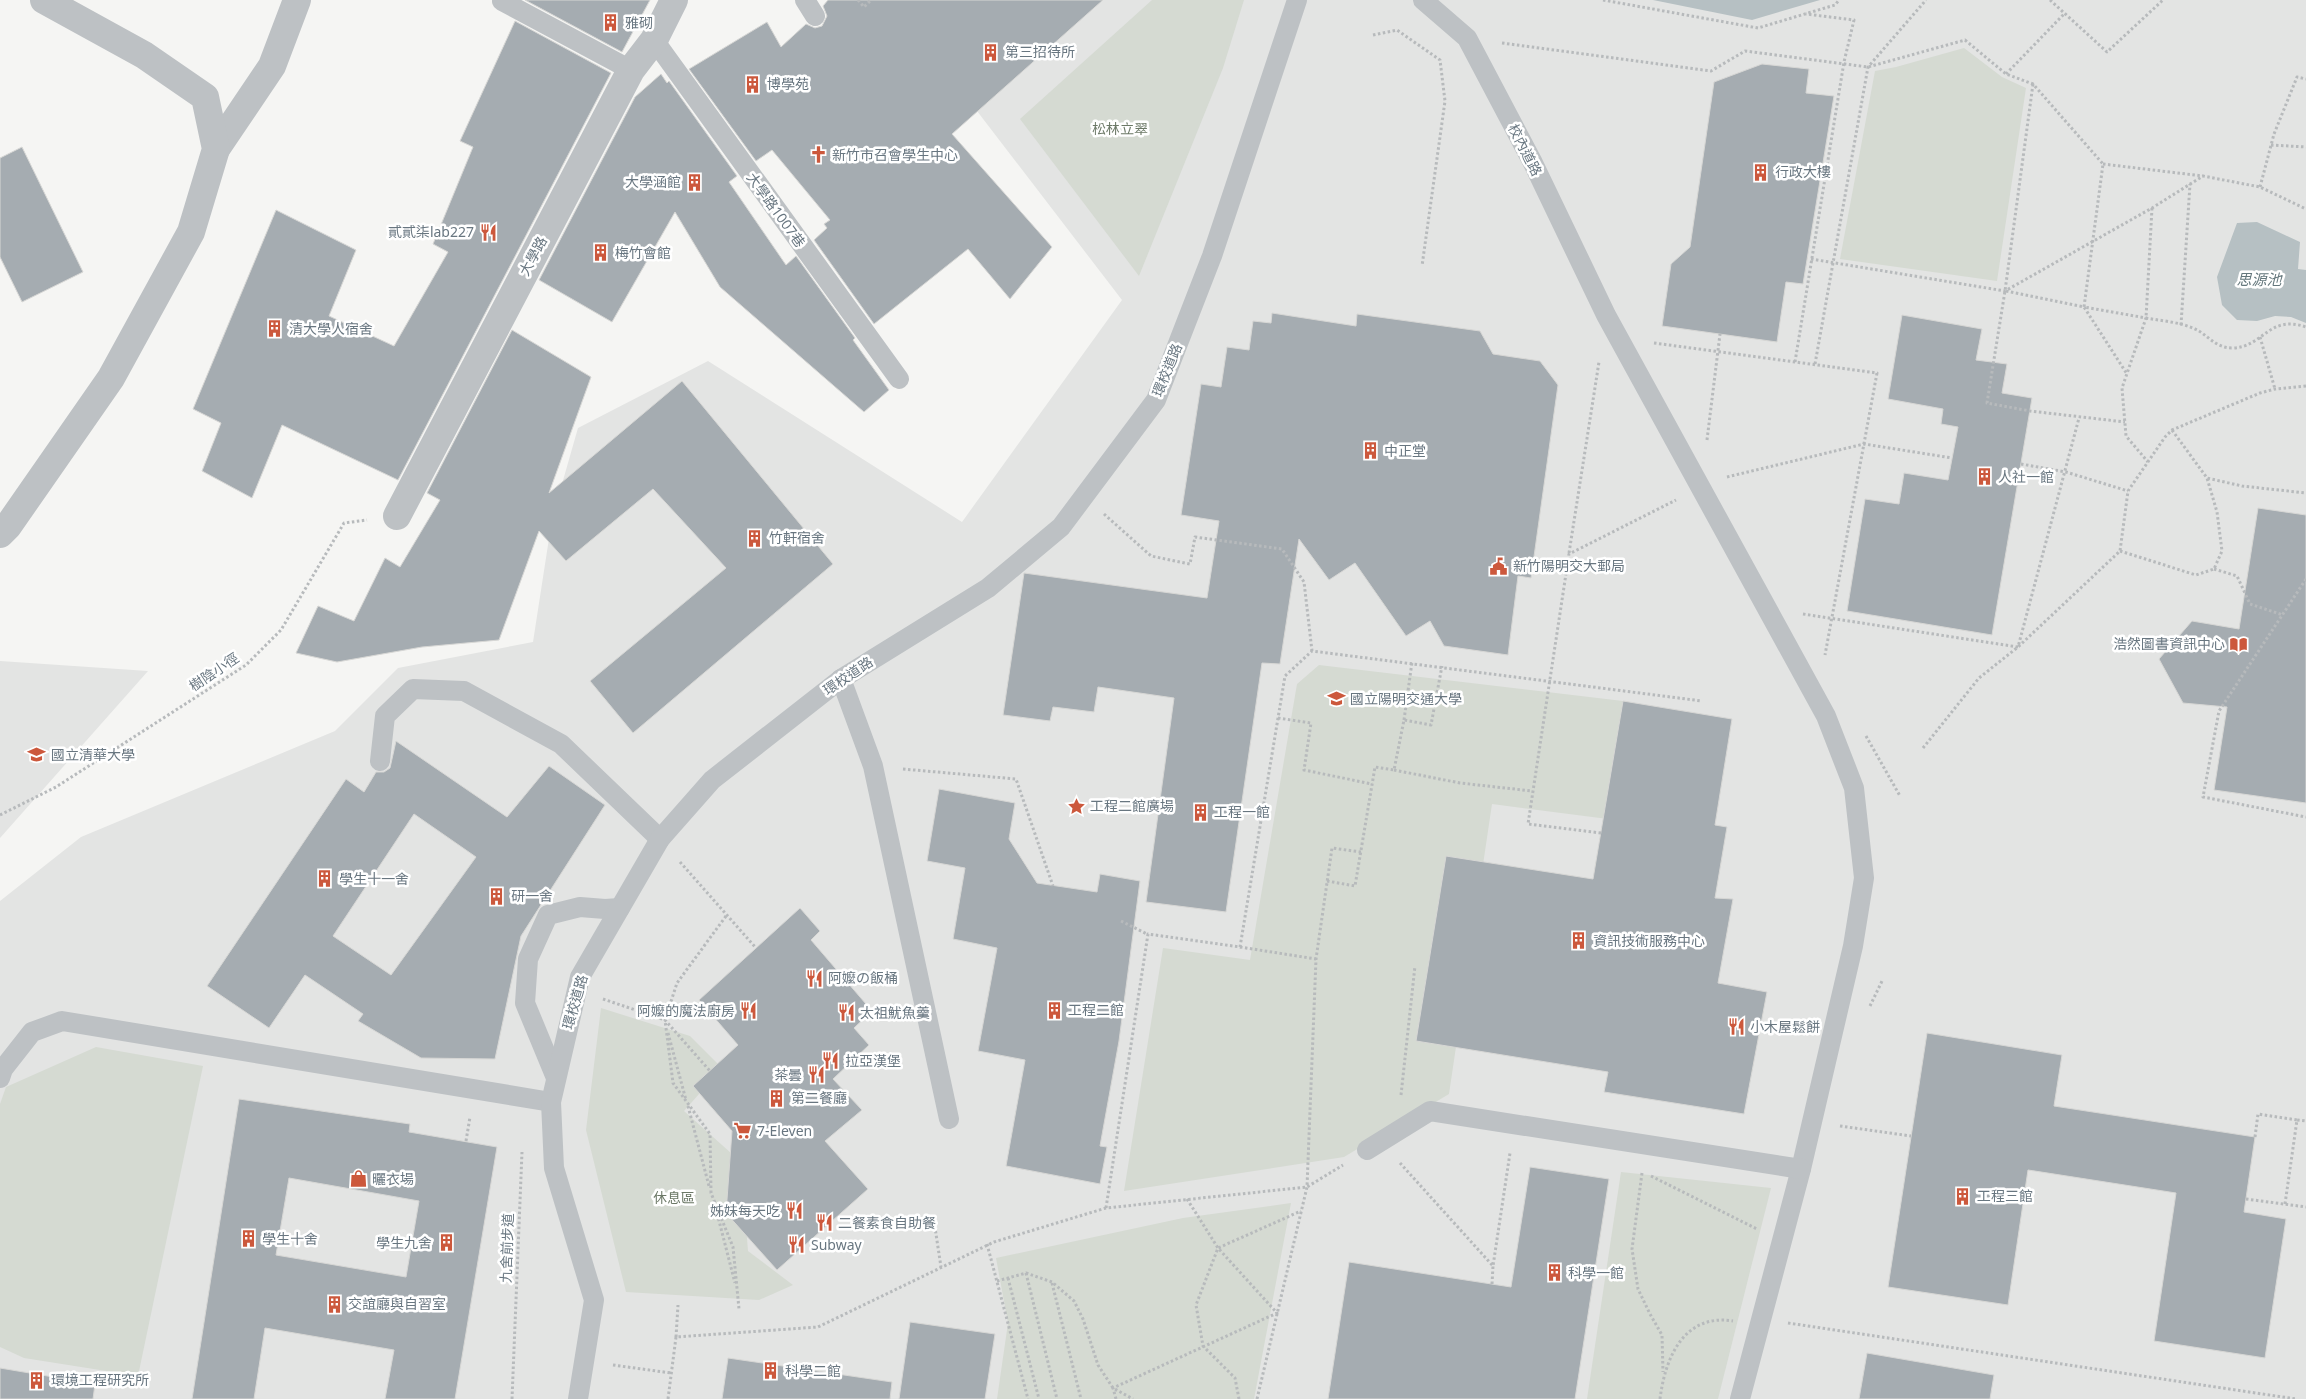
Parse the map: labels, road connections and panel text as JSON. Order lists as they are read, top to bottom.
{
  "streets": {
    "street": ["大學路"],
    "lane": ["校內道路", "大學路1007巷", "環校道路"],
    "path": ["樹陰小徑", "九舍前步道"]
  },
  "crossings": [
    ["大學路1007巷", "大學路"],
    ["大學路", "樹陰小徑"]
  ],
  "water": ["思源池"],
  "parks": ["松林立翠", "休息區"],
  "places": {
    "building": [
      "雅砌",
      "第三招待所",
      "博學苑",
      "行政大樓",
      "大學涵館",
      "梅竹會館",
      "清大學人宿舍",
      "中正堂",
      "人社一館",
      "竹軒宿舍",
      "工程一館",
      "學生十一舍",
      "研一舍",
      "資訊技術服務中心",
      "工程二館",
      "第二餐廳",
      "工程三館",
      "學生十舍",
      "學生九舍",
      "科學一館",
      "交誼廳與自習室",
      "科學二館",
      "環境工程研究所"
    ],
    "church": ["新竹市召會學生中心"],
    "restaurant": [
      "貳貳柒lab227",
      "阿嬤の飯桶",
      "阿嬤的魔法廚房",
      "太祖魷魚羹",
      "小木屋鬆餅",
      "拉亞漢堡",
      "茶曇",
      "姊妹每天吃",
      "二餐素食自助餐",
      "Subway"
    ],
    "public building": ["新竹陽明交大郵局"],
    "library": ["浩然圖書資訊中心"],
    "school or university": ["國立陽明交通大學", "國立清華大學"],
    "place": ["工程二館廣場"],
    "supermarket": ["7-Eleven"],
    "shop": ["曬衣場"]
  }
}
